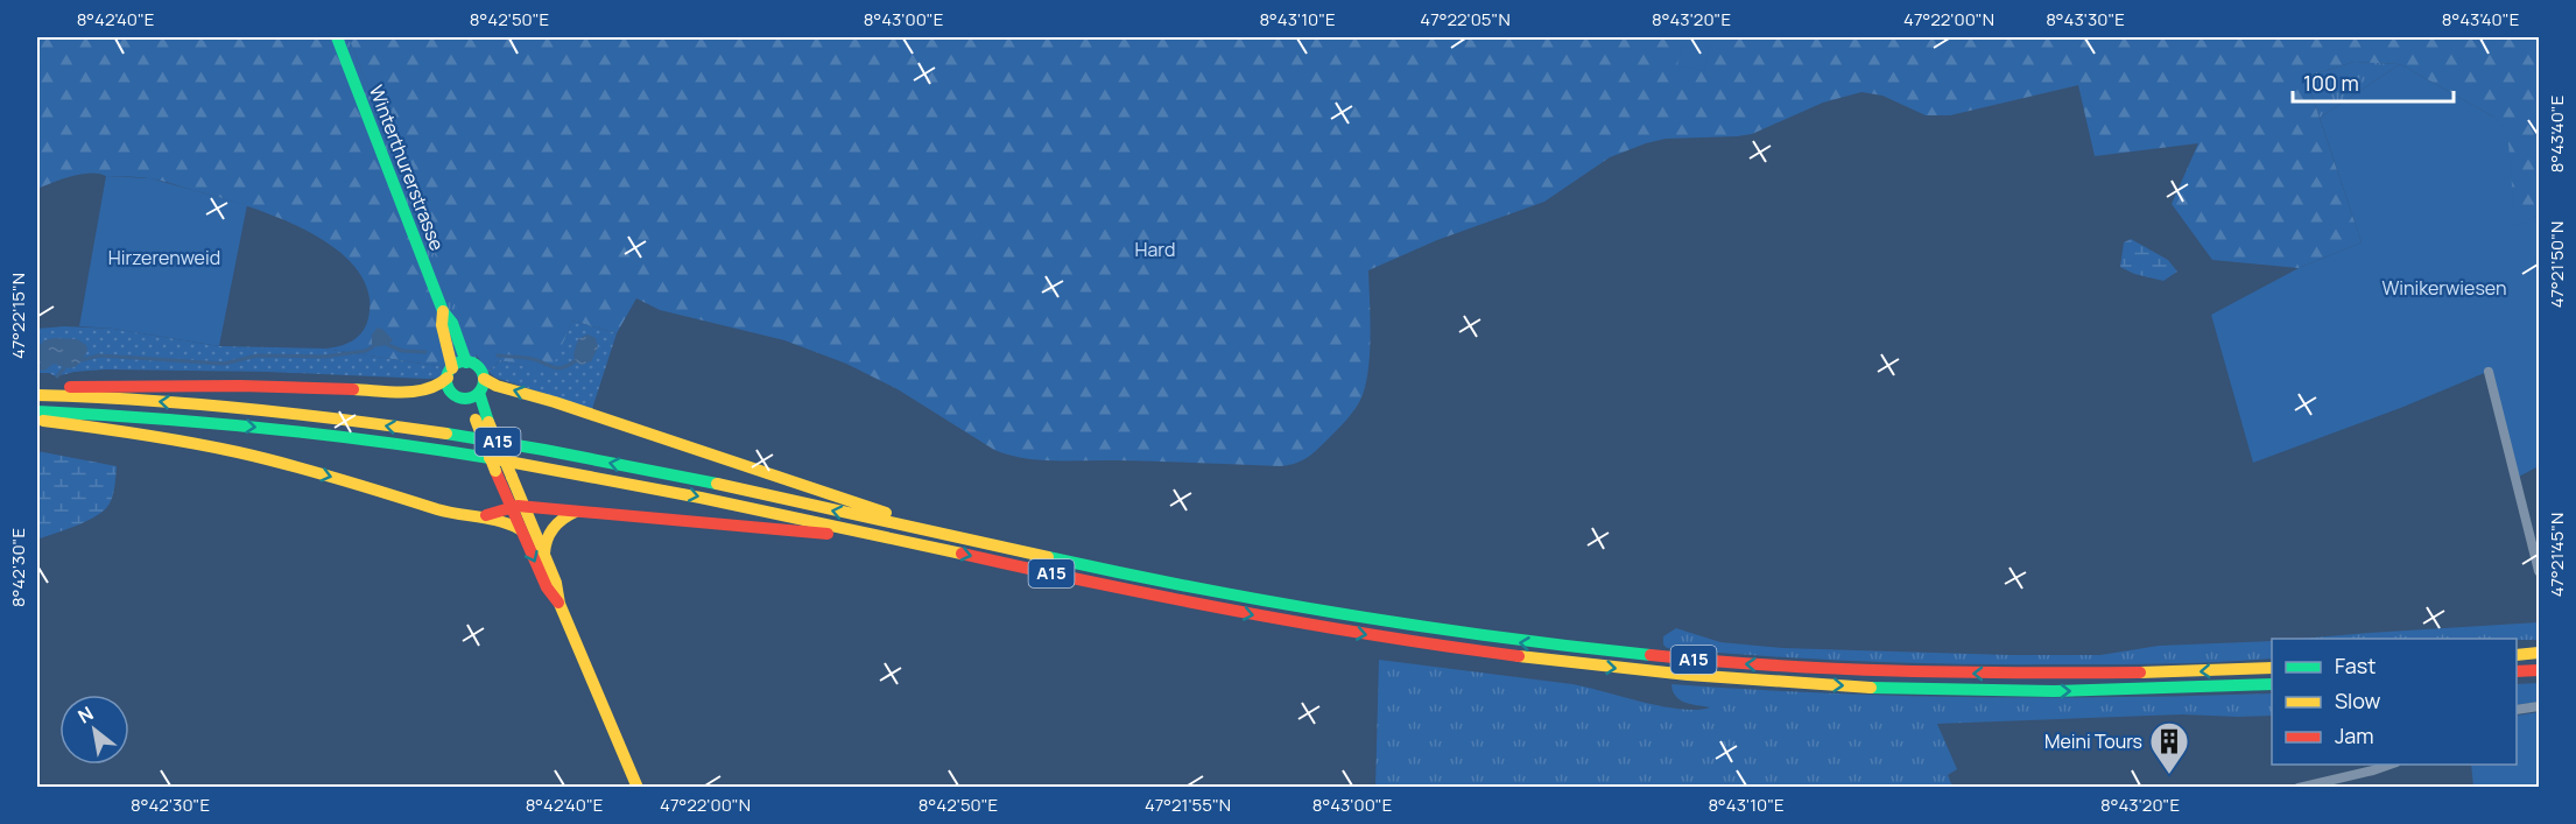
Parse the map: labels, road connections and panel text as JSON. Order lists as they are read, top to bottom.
{
  "streets": {
    "main road": ["Winterthurerstrasse", "A15"]
  },
  "parks": ["Hard", "Hirzerenweid", "Winikerwiesen"],
  "places": {
    "building": ["Meini Tours"]
  },
  "legend": ["Fast", "Slow", "Jam"],
  "scale_bar": "100 m",
  "north": "top left",
  "coordinates": [
    "8°42'40\"E",
    "8°42'50\"E",
    "8°43'00\"E",
    "8°43'10\"E",
    "47°22'05\"N",
    "8°43'20\"E",
    "47°22'00\"N",
    "8°43'30\"E",
    "8°43'40\"E",
    "47°21'50\"N",
    "47°22'15\"N",
    "47°21'45\"N",
    "8°42'30\"E",
    "47°21'55\"N"
  ]
}
